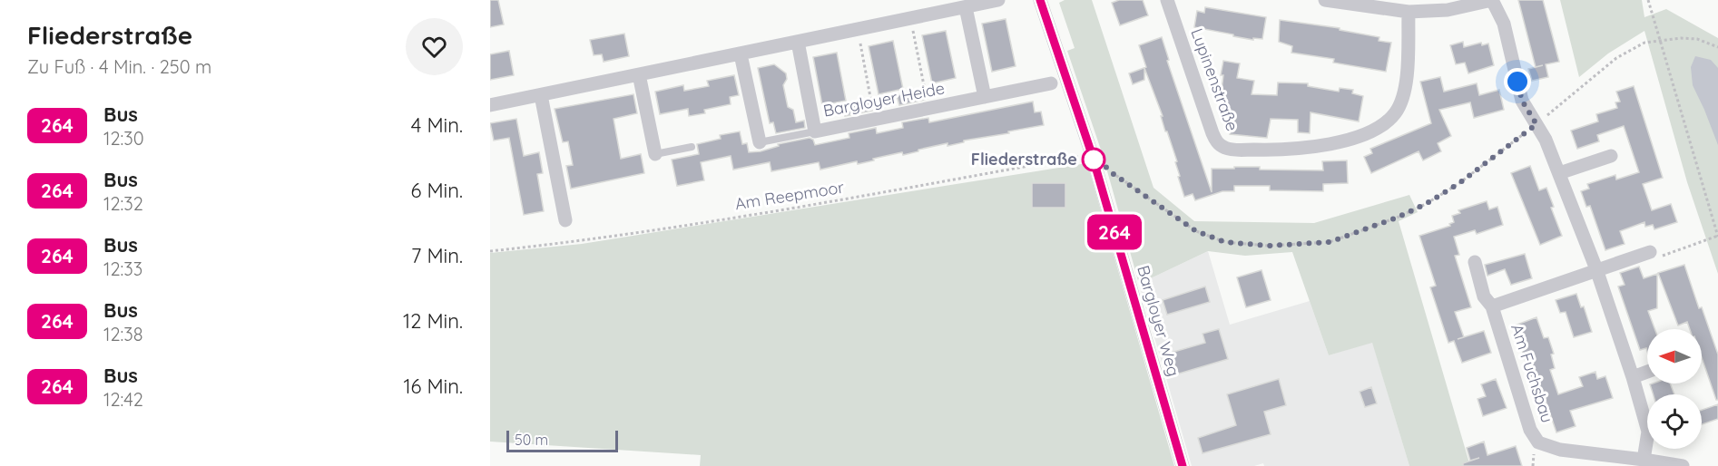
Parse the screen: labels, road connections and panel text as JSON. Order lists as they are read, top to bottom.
{
  "streets": {
    "street": [
      "Lupinenstraße",
      "Bargloyer Heide",
      "Bargloyer Weg",
      "Am Fuchsbau"
    ],
    "path": ["Am Reepmoor"]
  },
  "crossings": [
    ["Am Reepmoor", "Bargloyer Weg"]
  ],
  "places": ["Fliederstraße"],
  "lines": ["bus line 264"],
  "scale_bar": "50 m",
  "north": "left",
  "page": {
    "heading": ["Fliederstraße", "Zu Fuß · 4 Min. · 250 m"],
    "on_map": "264",
    "list": [
      {
        "mark": "264",
        "name": "Bus",
        "note": "12:30",
        "value": "4 Min."
      },
      {
        "mark": "264",
        "name": "Bus",
        "note": "12:32",
        "value": "6 Min."
      },
      {
        "mark": "264",
        "name": "Bus",
        "note": "12:33",
        "value": "7 Min."
      },
      {
        "mark": "264",
        "name": "Bus",
        "note": "12:38",
        "value": "12 Min."
      },
      {
        "mark": "264",
        "name": "Bus",
        "note": "12:42",
        "value": "16 Min."
      }
    ],
    "scale": "50 m"
  }
}
